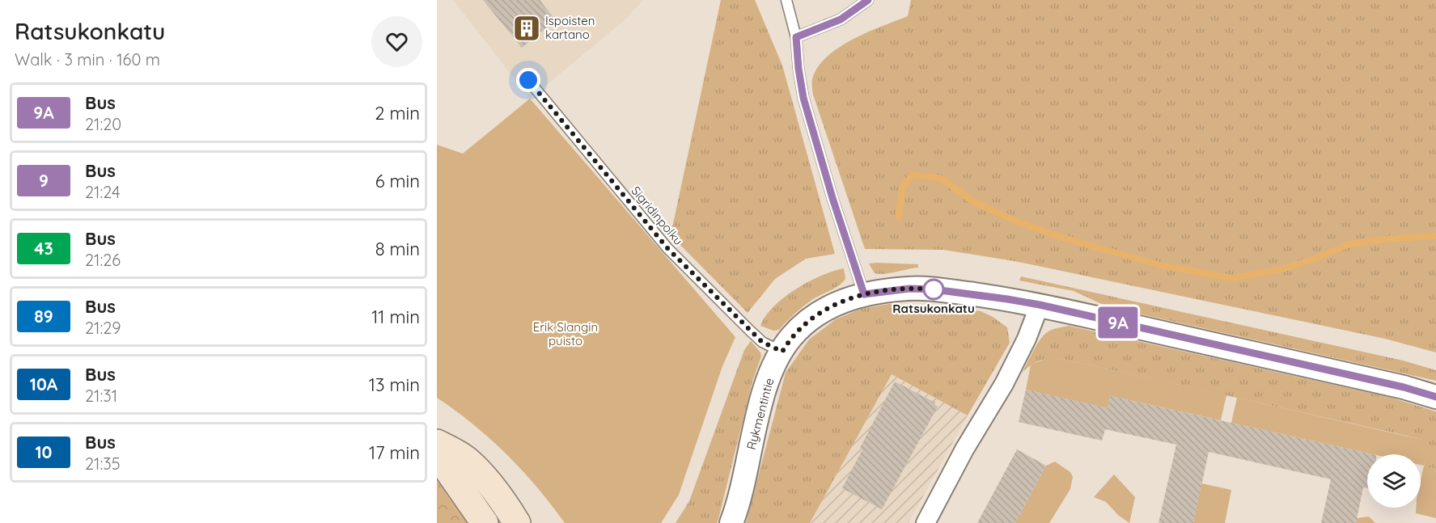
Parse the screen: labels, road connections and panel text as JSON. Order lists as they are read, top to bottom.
{
  "streets": {
    "street": ["Rykmentintie"],
    "lane": ["Sigridinpolku"]
  },
  "crossings": [
    ["Sigridinpolku", "Rykmentintie"]
  ],
  "parks": ["Erik Slangin puisto"],
  "places": {
    "building": ["Ispoisten kartano"],
    "other": ["Ratsukonkatu"]
  },
  "lines": ["bus line 9A"],
  "page": {
    "heading": ["Ratsukonkatu", "Walk · 3 min · 160 m"],
    "on_map": "9A",
    "list": [
      {
        "mark": "9A",
        "name": "Bus",
        "note": "21:20",
        "value": "2 min"
      },
      {
        "mark": "9",
        "name": "Bus",
        "note": "21:24",
        "value": "6 min"
      },
      {
        "mark": "43",
        "name": "Bus",
        "note": "21:26",
        "value": "8 min"
      },
      {
        "mark": "89",
        "name": "Bus",
        "note": "21:29",
        "value": "11 min"
      },
      {
        "mark": "10A",
        "name": "Bus",
        "note": "21:31",
        "value": "13 min"
      },
      {
        "mark": "10",
        "name": "Bus",
        "note": "21:35",
        "value": "17 min"
      }
    ]
  }
}
